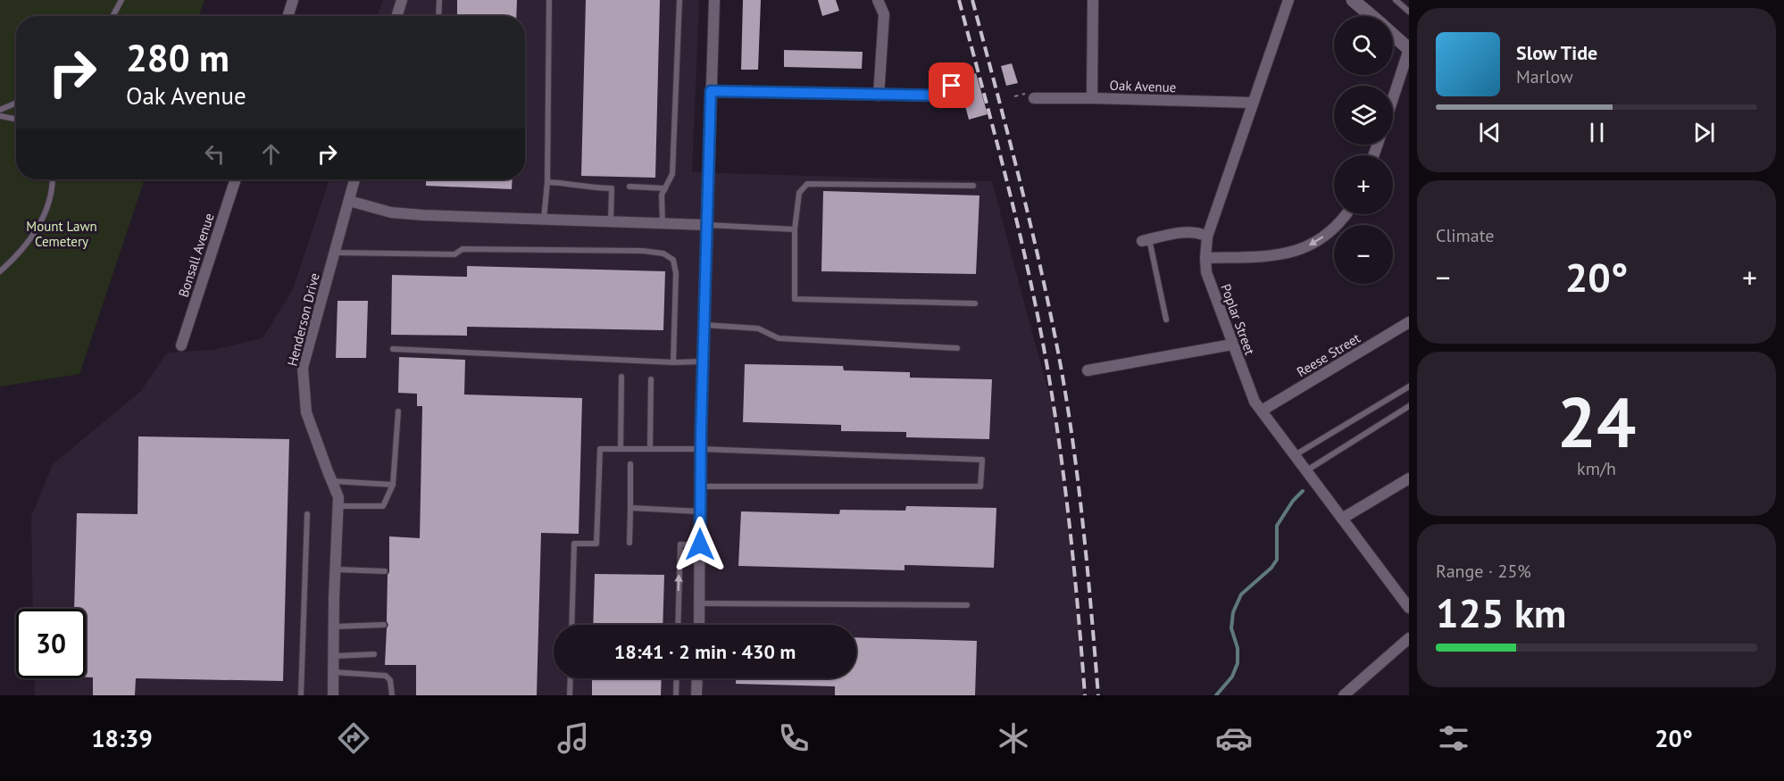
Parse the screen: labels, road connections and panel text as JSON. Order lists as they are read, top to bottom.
{
  "streets": {
    "street": [
      "Oak Avenue",
      "Bonsall Avenue",
      "Henderson Drive",
      "Poplar Street",
      "Reese Street"
    ]
  },
  "crossings": [
    ["Oak Avenue", "Poplar Street"],
    ["Poplar Street", "Reese Street"]
  ],
  "parks": ["Mount Lawn Cemetery"],
  "page": {
    "map_buttons": ["+", "−"],
    "turn": ["280 m", "Oak Avenue"],
    "song": ["Slow Tide", "Marlow"],
    "tile": [
      "Climate",
      ["24", "km/h"],
      ["Range · 25%", "125 km"]
    ],
    "heat": ["−", "20°", "+"],
    "limit": "30",
    "trip": "18:41 · 2 min · 430 m",
    "tabs": ["18:39", "20°"]
  }
}
